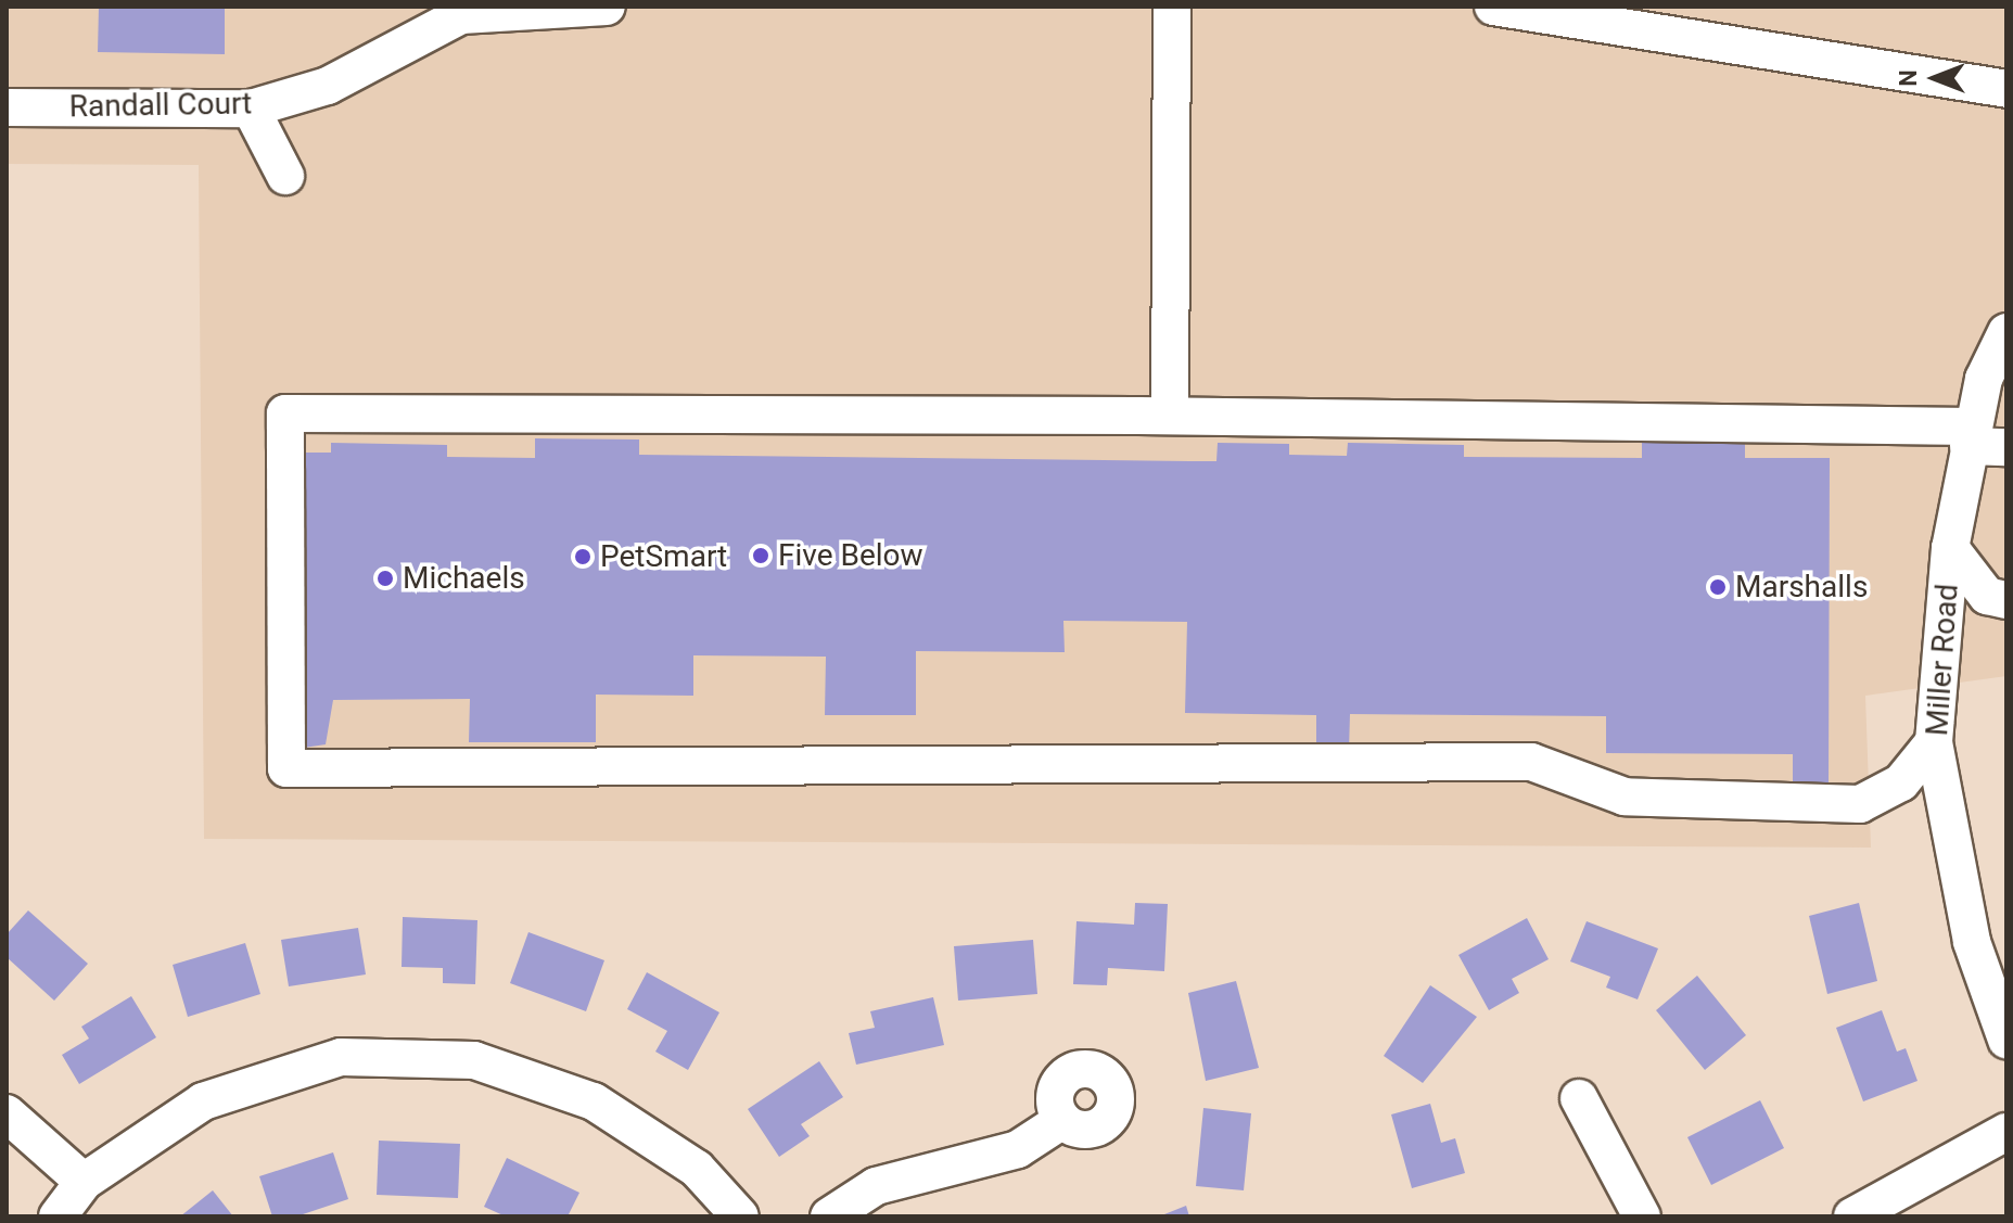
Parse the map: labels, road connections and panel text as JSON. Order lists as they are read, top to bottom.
{
  "streets": {
    "street": ["Randall Court", "Miller Road"]
  },
  "places": [
    "Five Below",
    "PetSmart",
    "Michaels",
    "Marshalls"
  ],
  "north": "left"
}
